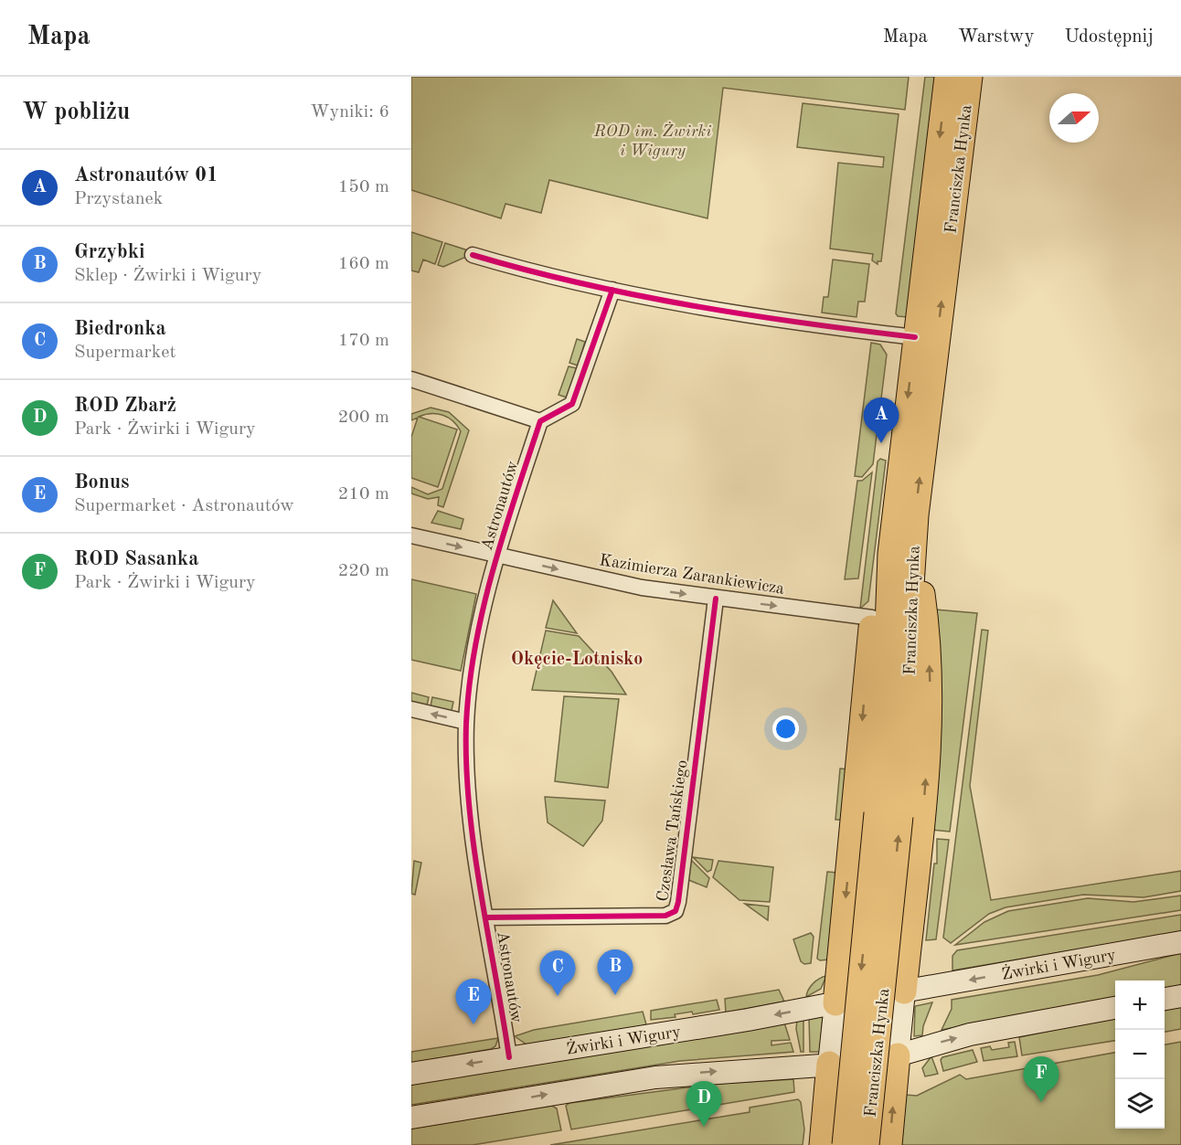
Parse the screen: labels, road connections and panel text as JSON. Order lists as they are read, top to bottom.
{
  "streets": {
    "main road": ["Franciszka Hynka", "Żwirki i Wigury"],
    "street": ["Astronautów", "Kazimierza Zarankiewicza", "Czesława Tańskiego"]
  },
  "crossings": [
    ["Astronautów", "Kazimierza Zarankiewicza"],
    ["Astronautów", "Czesława Tańskiego"],
    ["Astronautów", "Żwirki i Wigury"],
    ["Kazimierza Zarankiewicza", "Czesława Tańskiego"]
  ],
  "one_way": ["Kazimierza Zarankiewicza"],
  "districts": ["Okęcie-Lotnisko"],
  "parks": ["ROD im. Żwirki i Wigury"],
  "north": "right",
  "page": {
    "header": "Mapa",
    "nav": ["Mapa", "Warstwy", "Udostępnij"],
    "heading": ["W pobliżu", "Wyniki: 6"],
    "list": [
      {
        "mark": "A",
        "name": "Astronautów 01",
        "note": "Przystanek",
        "value": "150 m"
      },
      {
        "mark": "B",
        "name": "Grzybki",
        "note": "Sklep · Żwirki i Wigury",
        "value": "160 m"
      },
      {
        "mark": "C",
        "name": "Biedronka",
        "note": "Supermarket",
        "value": "170 m"
      },
      {
        "mark": "D",
        "name": "ROD Zbarż",
        "note": "Park · Żwirki i Wigury",
        "value": "200 m"
      },
      {
        "mark": "E",
        "name": "Bonus",
        "note": "Supermarket · Astronautów",
        "value": "210 m"
      },
      {
        "mark": "F",
        "name": "ROD Sasanka",
        "note": "Park · Żwirki i Wigury",
        "value": "220 m"
      }
    ],
    "pins": [
      "A",
      "B",
      "C",
      "E",
      "F",
      "D"
    ],
    "map_buttons": ["+", "−"]
  }
}
